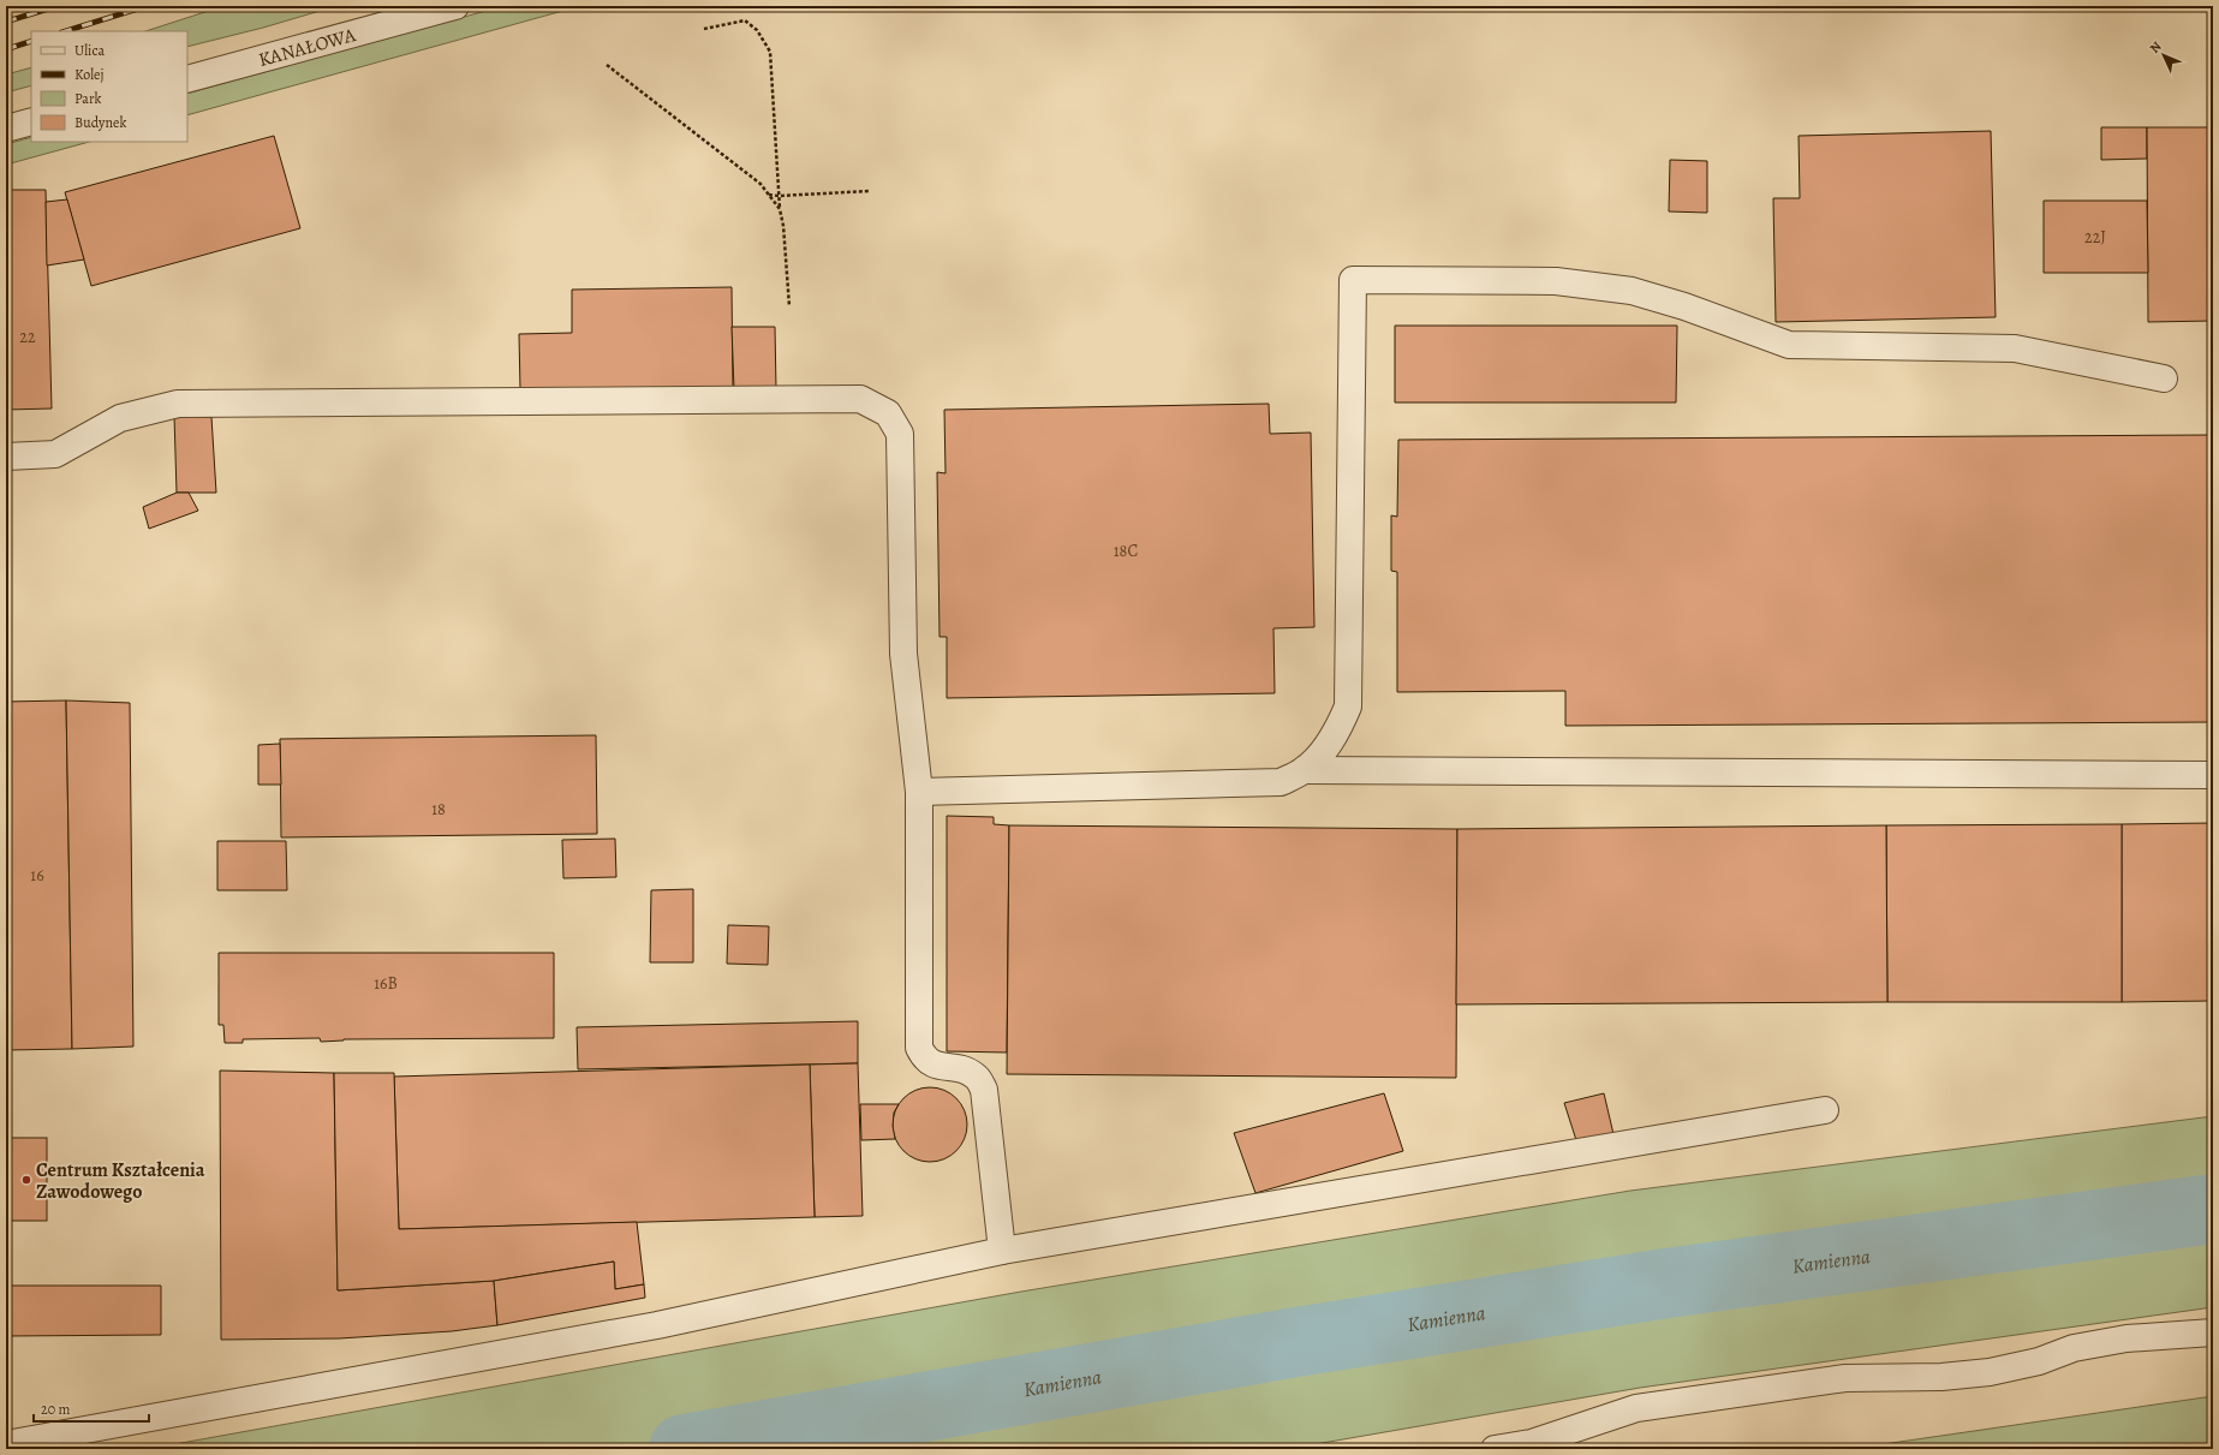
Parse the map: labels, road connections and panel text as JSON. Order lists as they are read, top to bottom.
{
  "streets": {
    "lane": ["KANAŁOWA"]
  },
  "water": ["Kamienna"],
  "places": ["Centrum Kształcenia Zawodowego"],
  "house_numbers": [
    "22J",
    "22",
    "18C",
    "18",
    "16",
    "16B"
  ],
  "legend": [
    "Ulica",
    "Kolej",
    "Park",
    "Budynek"
  ],
  "scale_bar": "20 m",
  "north": "top left"
}
